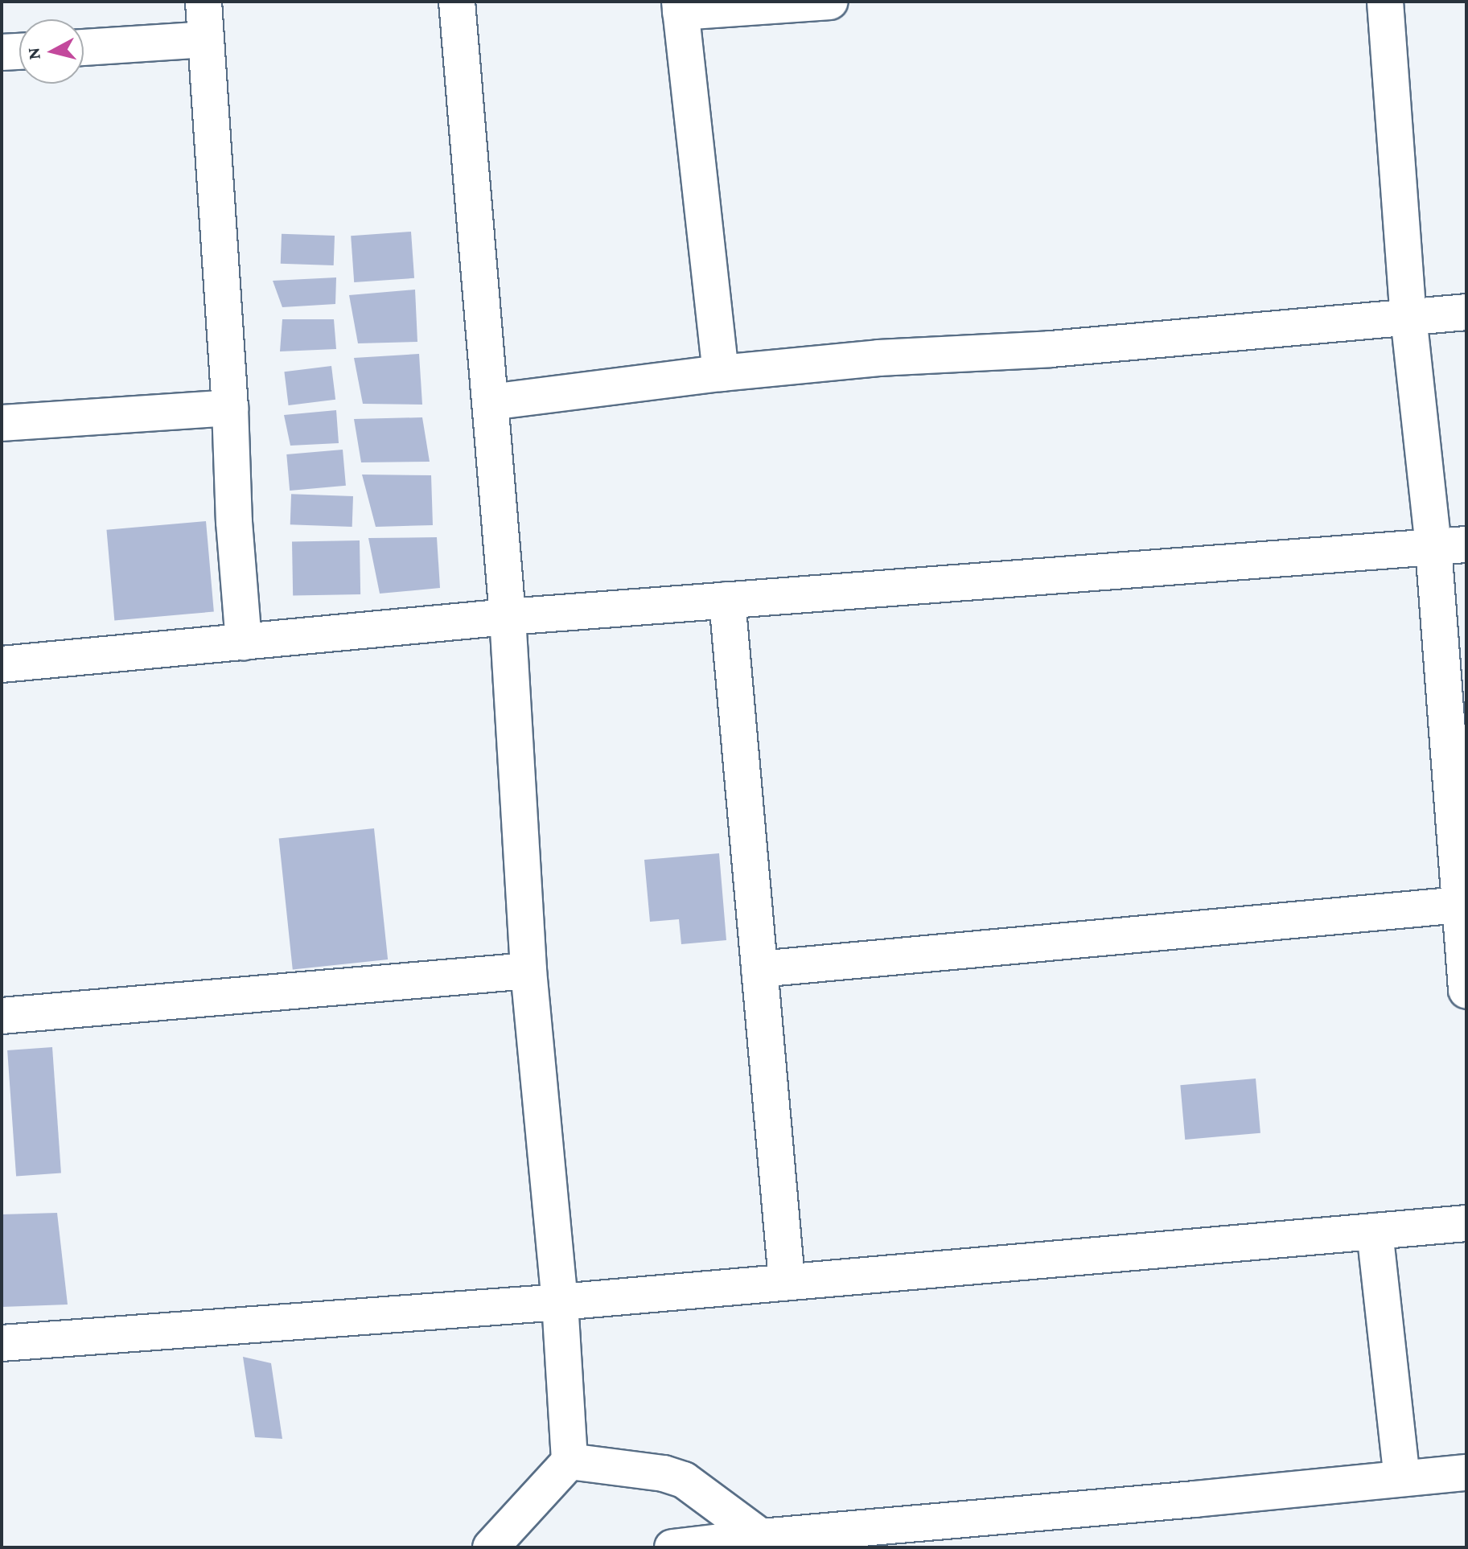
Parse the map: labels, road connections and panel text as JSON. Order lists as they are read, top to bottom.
{
  "north": "left"
}
